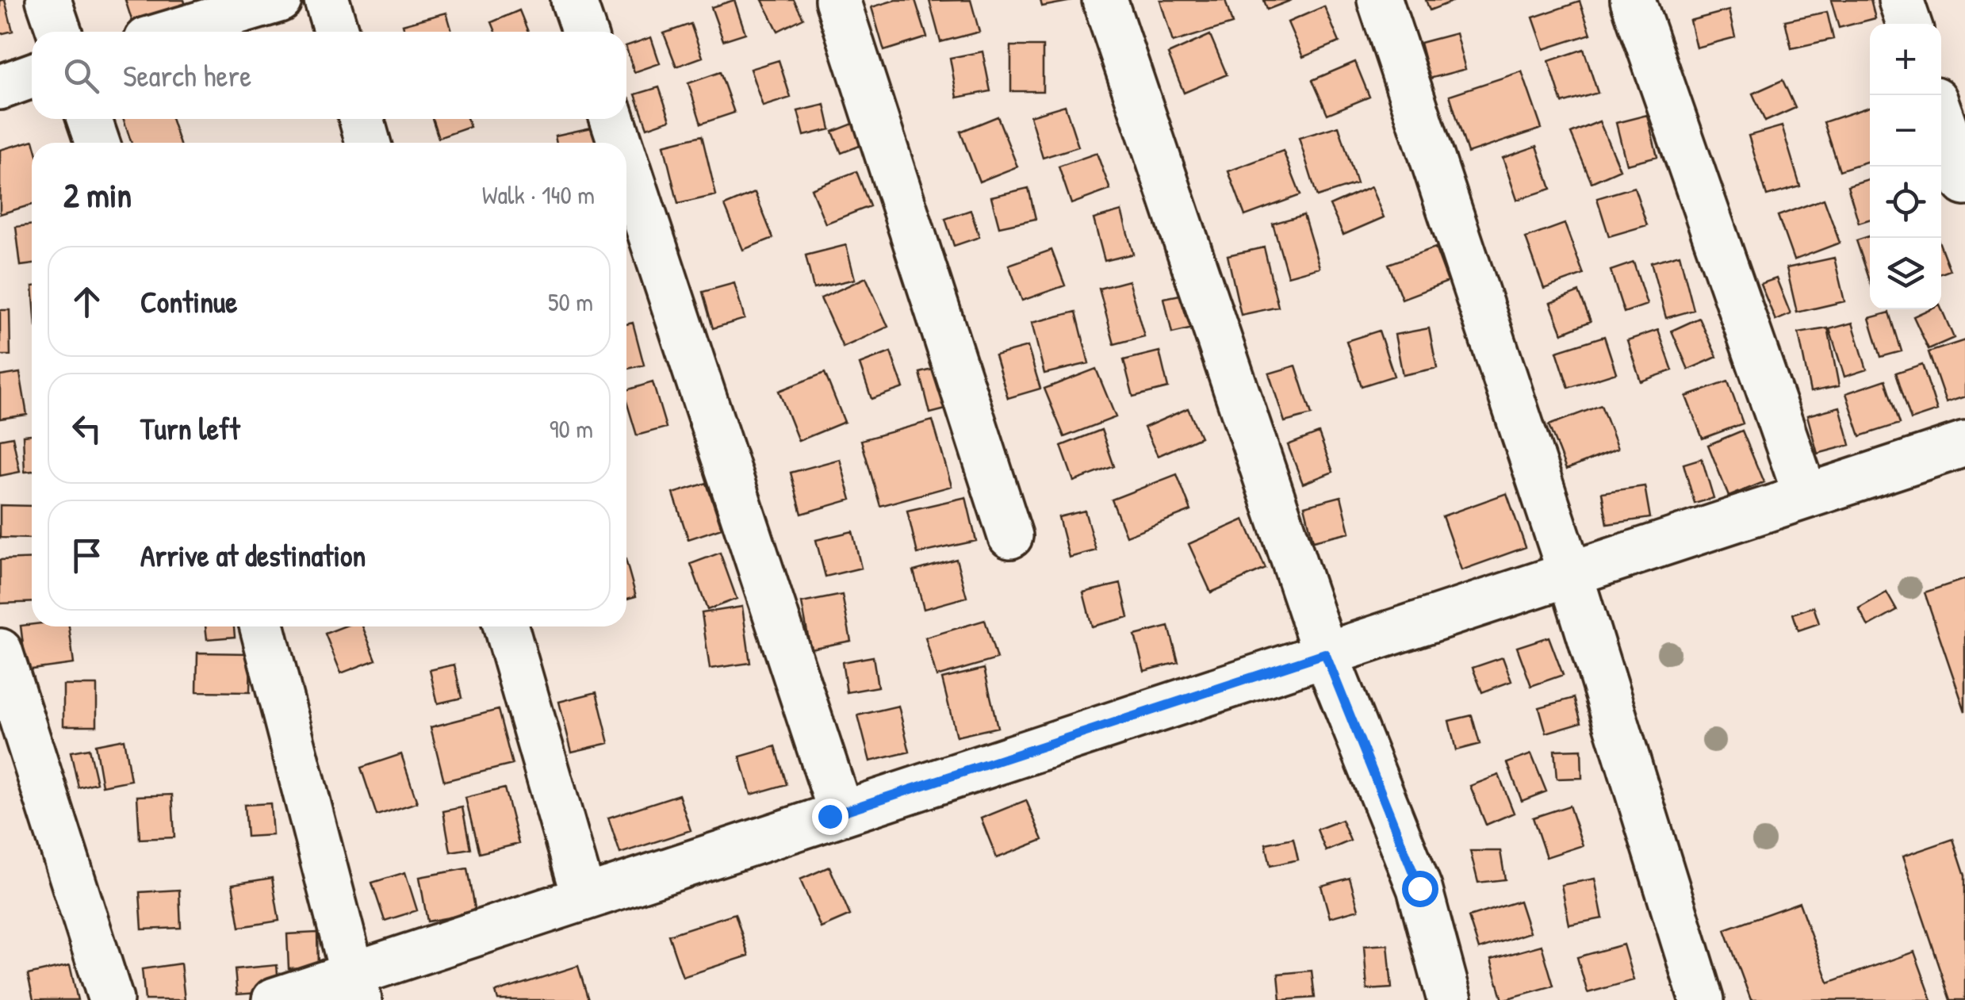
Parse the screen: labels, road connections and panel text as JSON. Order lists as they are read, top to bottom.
{
  "page": {
    "map_buttons": ["+", "−"],
    "search": "Search here",
    "heading": ["2 min", "Walk · 140 m"],
    "list": [
      ["Continue", "50 m"],
      ["Turn left", "90 m"],
      "Arrive at destination"
    ]
  }
}
